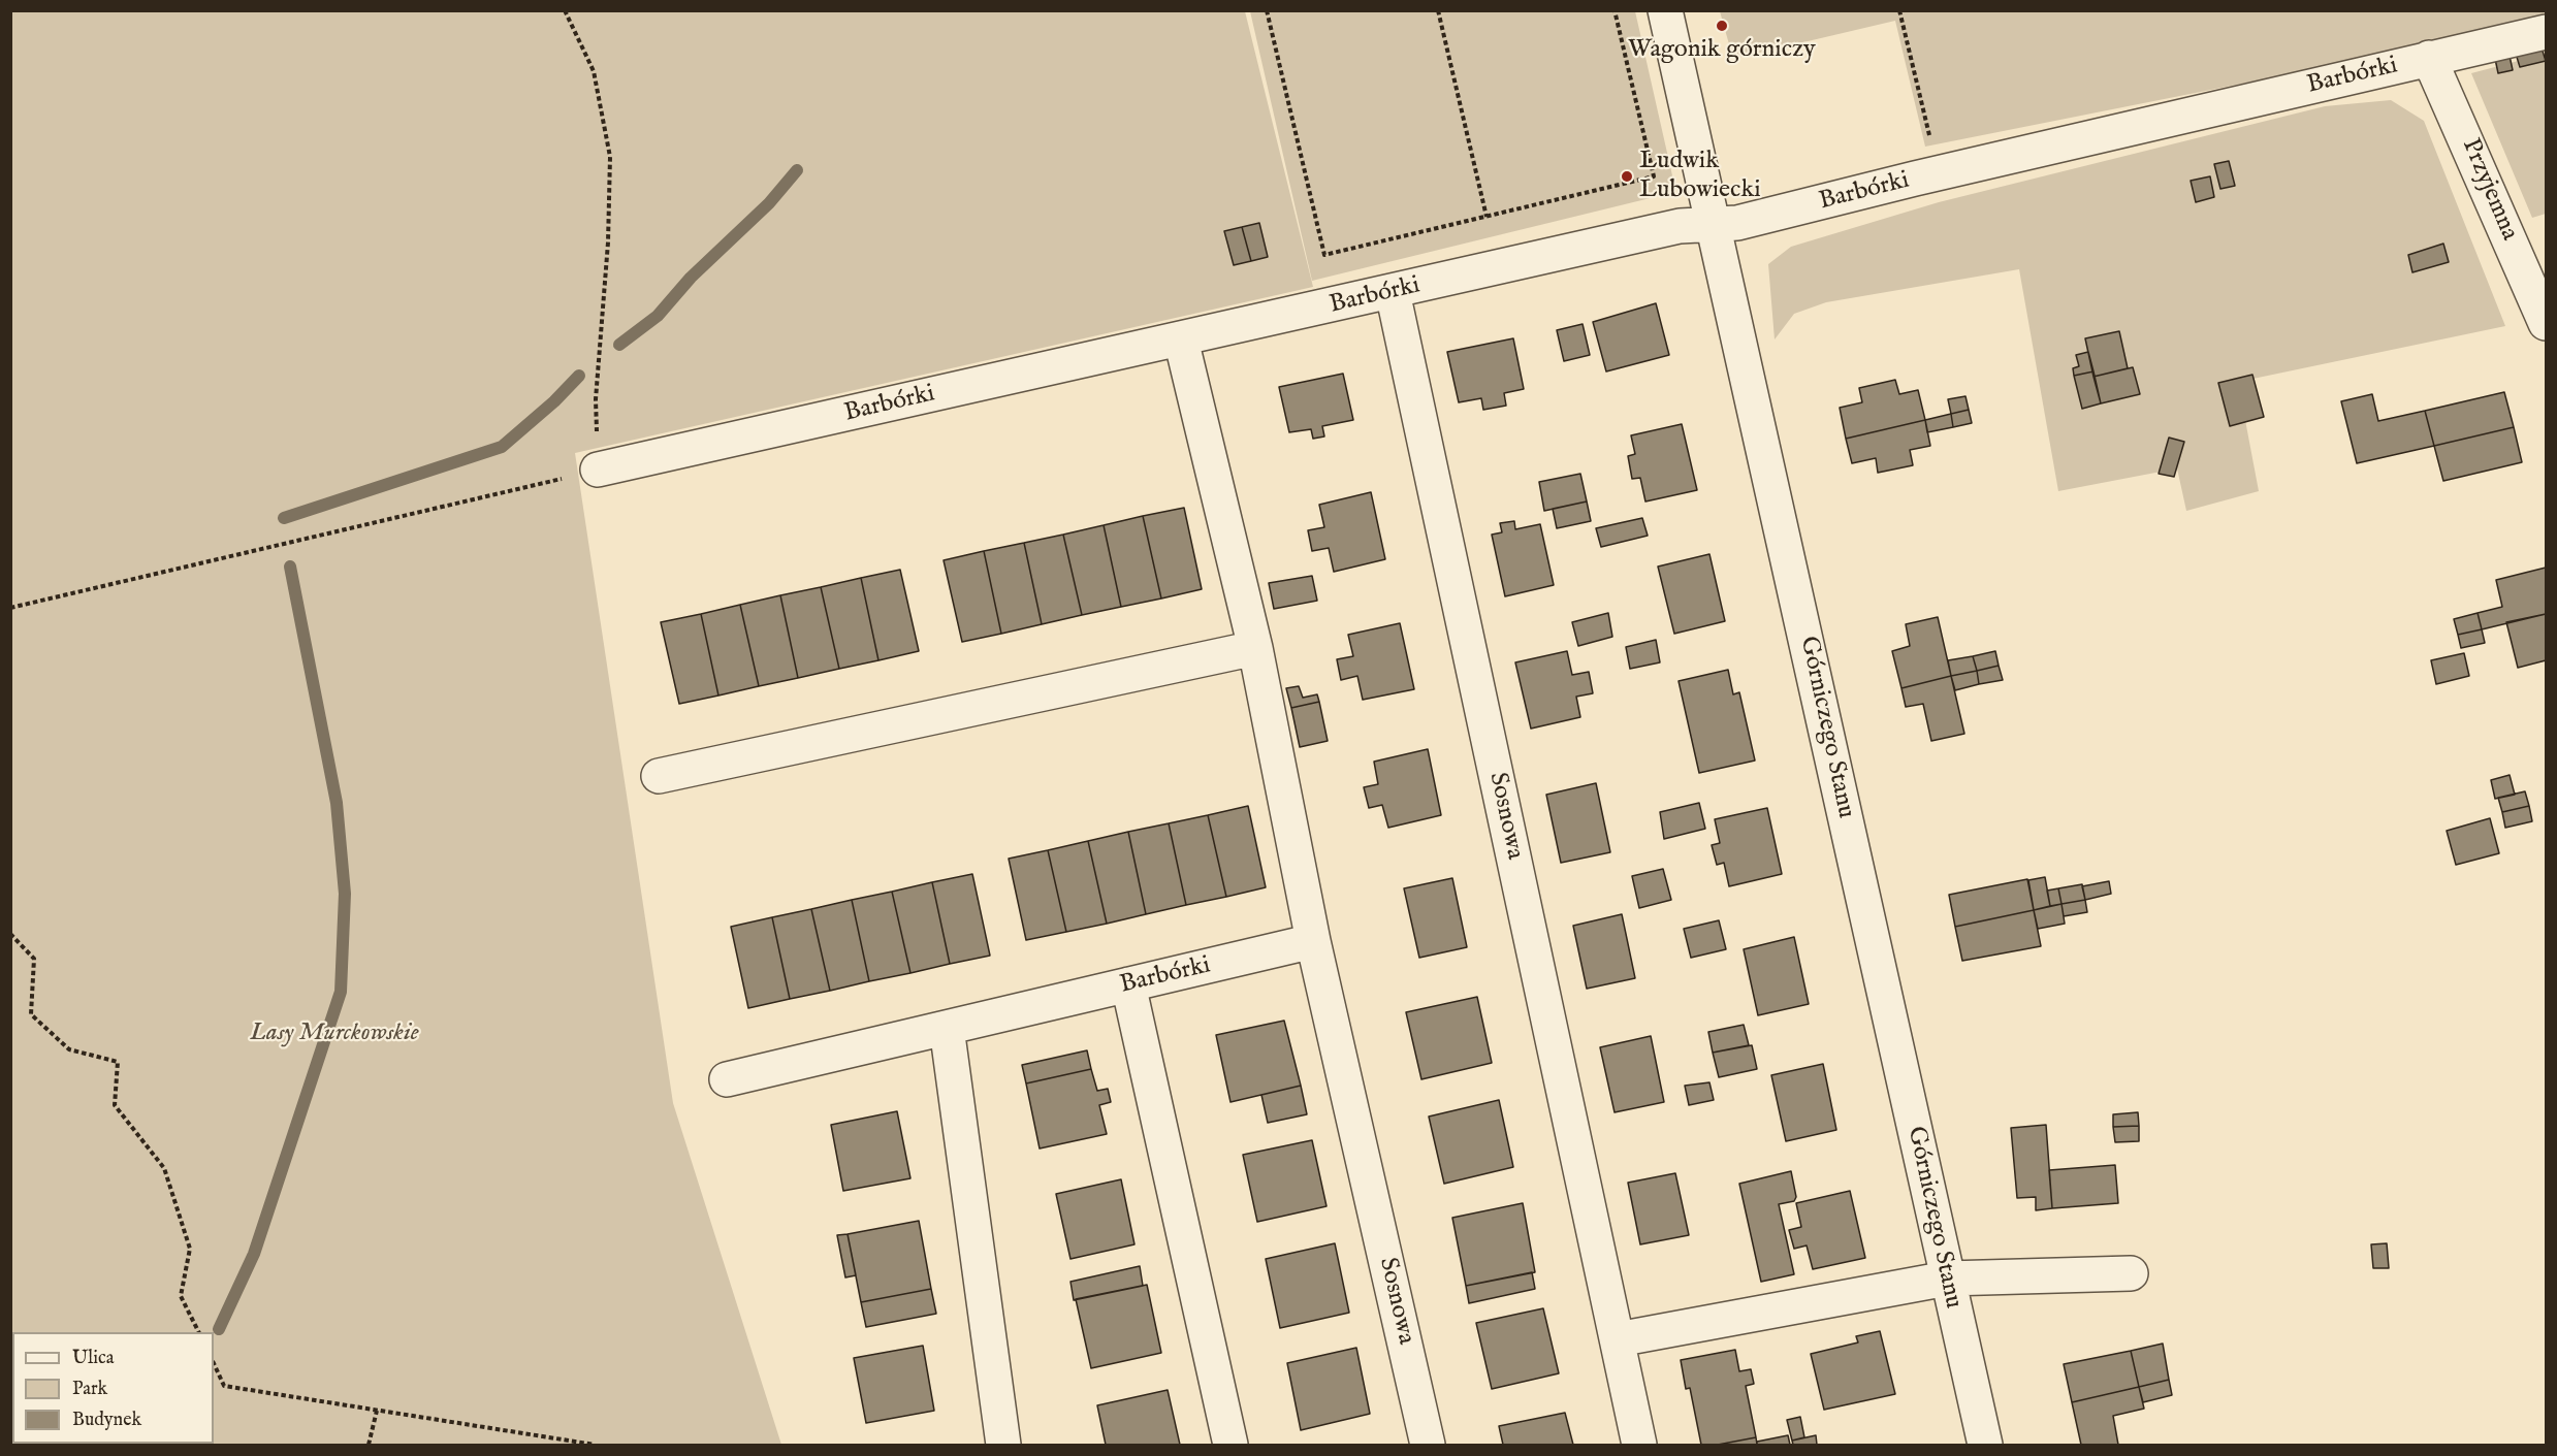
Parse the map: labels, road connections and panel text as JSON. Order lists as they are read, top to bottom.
{
  "streets": {
    "street": [
      "Barbórki",
      "Przyjemna",
      "Górniczego Stanu",
      "Sosnowa"
    ]
  },
  "crossings": [
    ["Barbórki", "Przyjemna"],
    ["Barbórki", "Górniczego Stanu"],
    ["Barbórki", "Sosnowa"]
  ],
  "parks": ["Lasy Murckowskie"],
  "places": ["Wagonik górniczy", "Ludwik Lubowiecki"],
  "legend": ["Ulica", "Park", "Budynek"]
}
